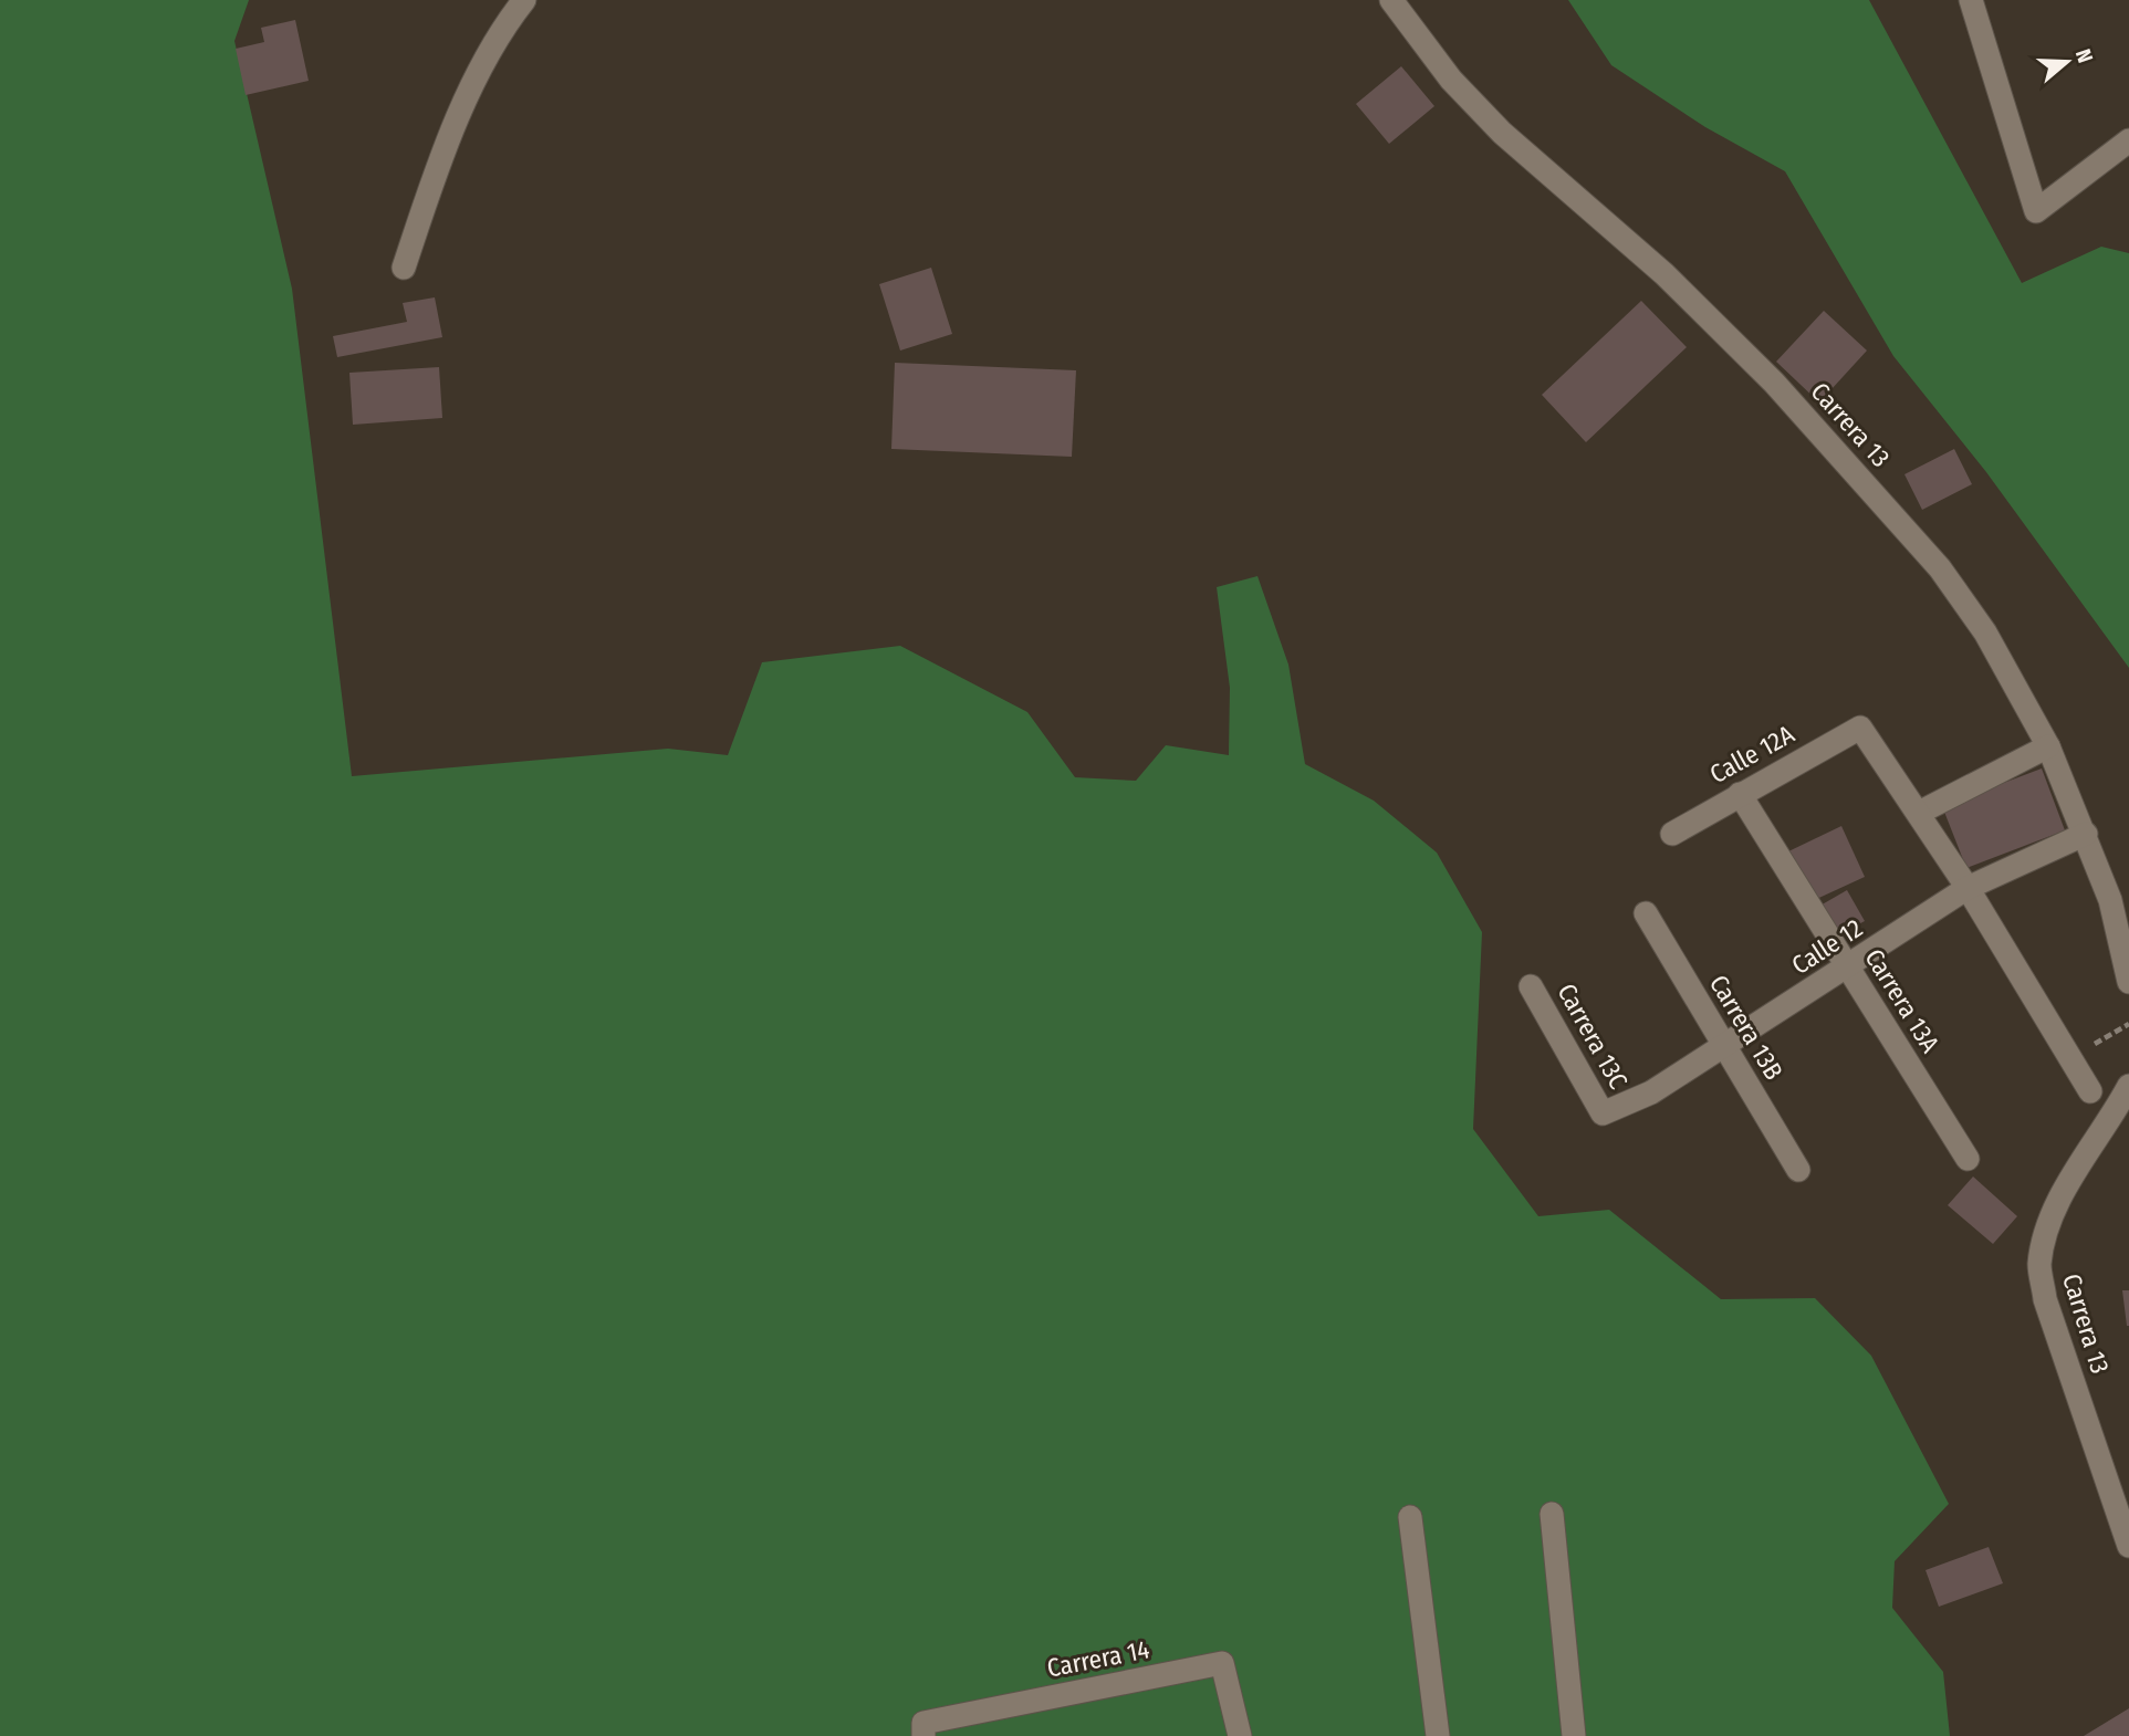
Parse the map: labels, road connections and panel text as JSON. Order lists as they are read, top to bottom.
{
  "streets": {
    "street": [
      "Carrera 13",
      "Calle 12A",
      "Calle 12",
      "Carrera 13A",
      "Carrera 13B",
      "Carrera 13C",
      "Carrera 14"
    ]
  },
  "crossings": [
    ["Carrera 13", "Calle 12"],
    ["Calle 12A", "Carrera 13A"],
    ["Calle 12", "Carrera 13A"],
    ["Calle 12", "Carrera 13B"],
    ["Calle 12", "Carrera 13C"]
  ],
  "north": "right"
}
